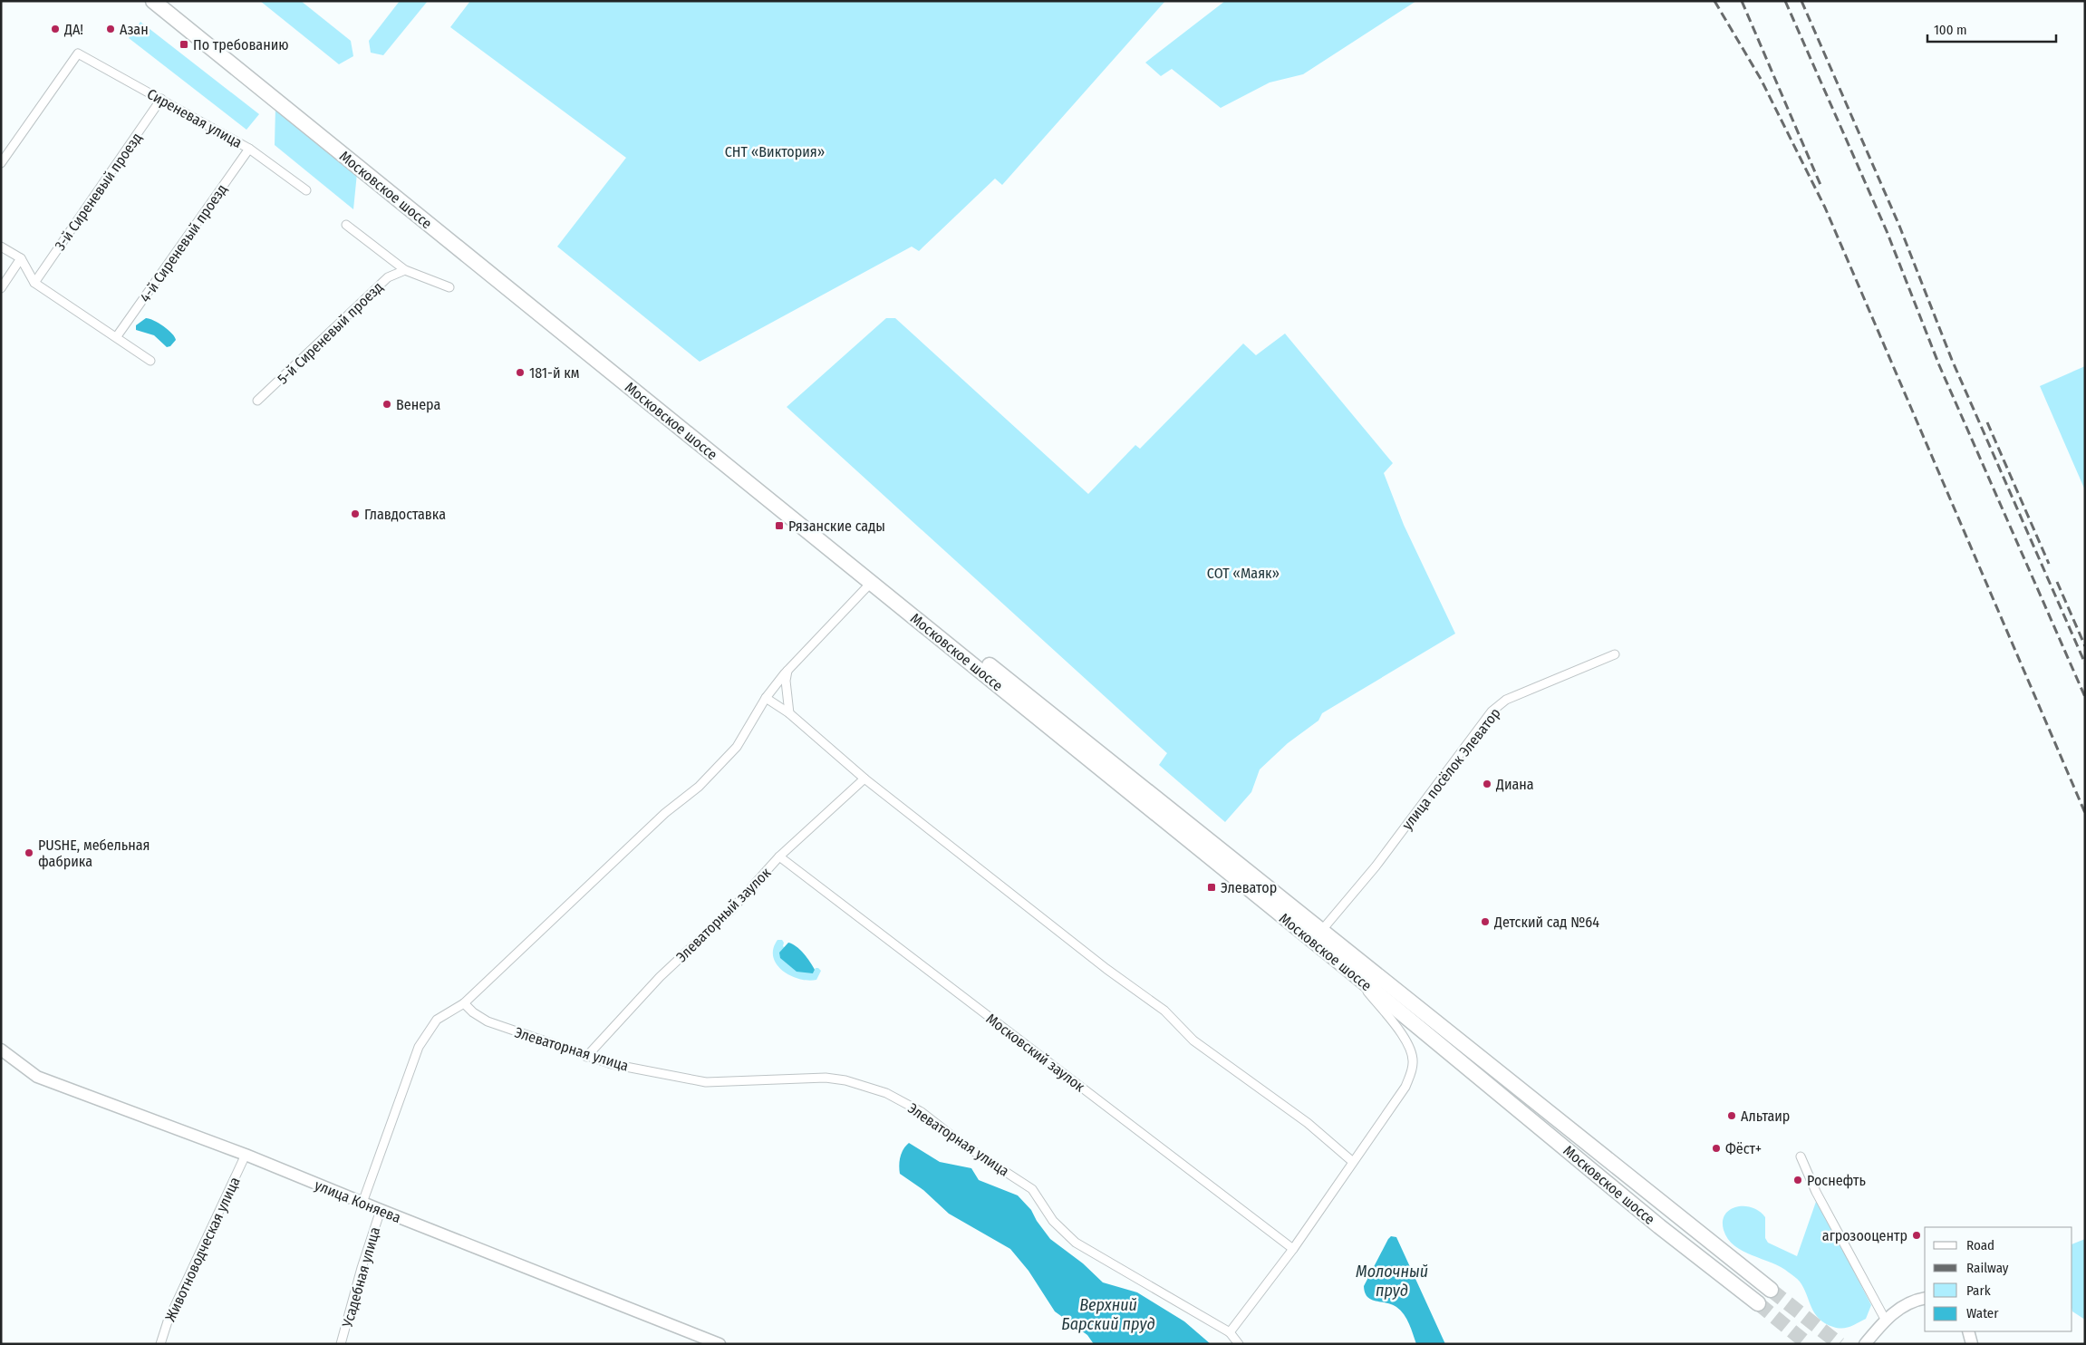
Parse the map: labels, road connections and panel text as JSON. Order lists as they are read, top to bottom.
{
  "streets": {
    "highway": ["Московское шоссе"],
    "street": [
      "Сиреневая улица",
      "3-й Сиреневый проезд",
      "4-й Сиреневый проезд",
      "5-й Сиреневый проезд",
      "улица посёлок Элеватор",
      "Элеваторный заулок",
      "Элеваторная улица",
      "Московский заулок",
      "улица Коняева",
      "Животноводческая улица",
      "Усадебная улица"
    ]
  },
  "crossings": [
    ["Сиреневая улица", "3-й Сиреневый проезд"],
    ["Сиреневая улица", "4-й Сиреневый проезд"],
    ["Московское шоссе", "улица посёлок Элеватор"],
    ["Элеваторный заулок", "Элеваторная улица"],
    ["Элеваторный заулок", "Московский заулок"],
    ["улица Коняева", "Животноводческая улица"],
    ["улица Коняева", "Усадебная улица"]
  ],
  "water": ["Молочный пруд", "Верхний Барский пруд"],
  "parks": ["СНТ «Виктория»", "СОТ «Маяк»"],
  "places": {
    "other": [
      "ДА!",
      "Азан",
      "181-й км",
      "Венера",
      "Главдоставка",
      "Диана",
      "PUSHE, мебельная фабрика",
      "Детский сад №64",
      "Альтаир",
      "Фёст+",
      "Роснефть",
      "агрозооцентр"
    ],
    "transit": ["По требованию", "Рязанские сады", "Элеватор"]
  },
  "legend": [
    "Road",
    "Railway",
    "Park",
    "Water"
  ],
  "scale_bar": "100 m"
}
